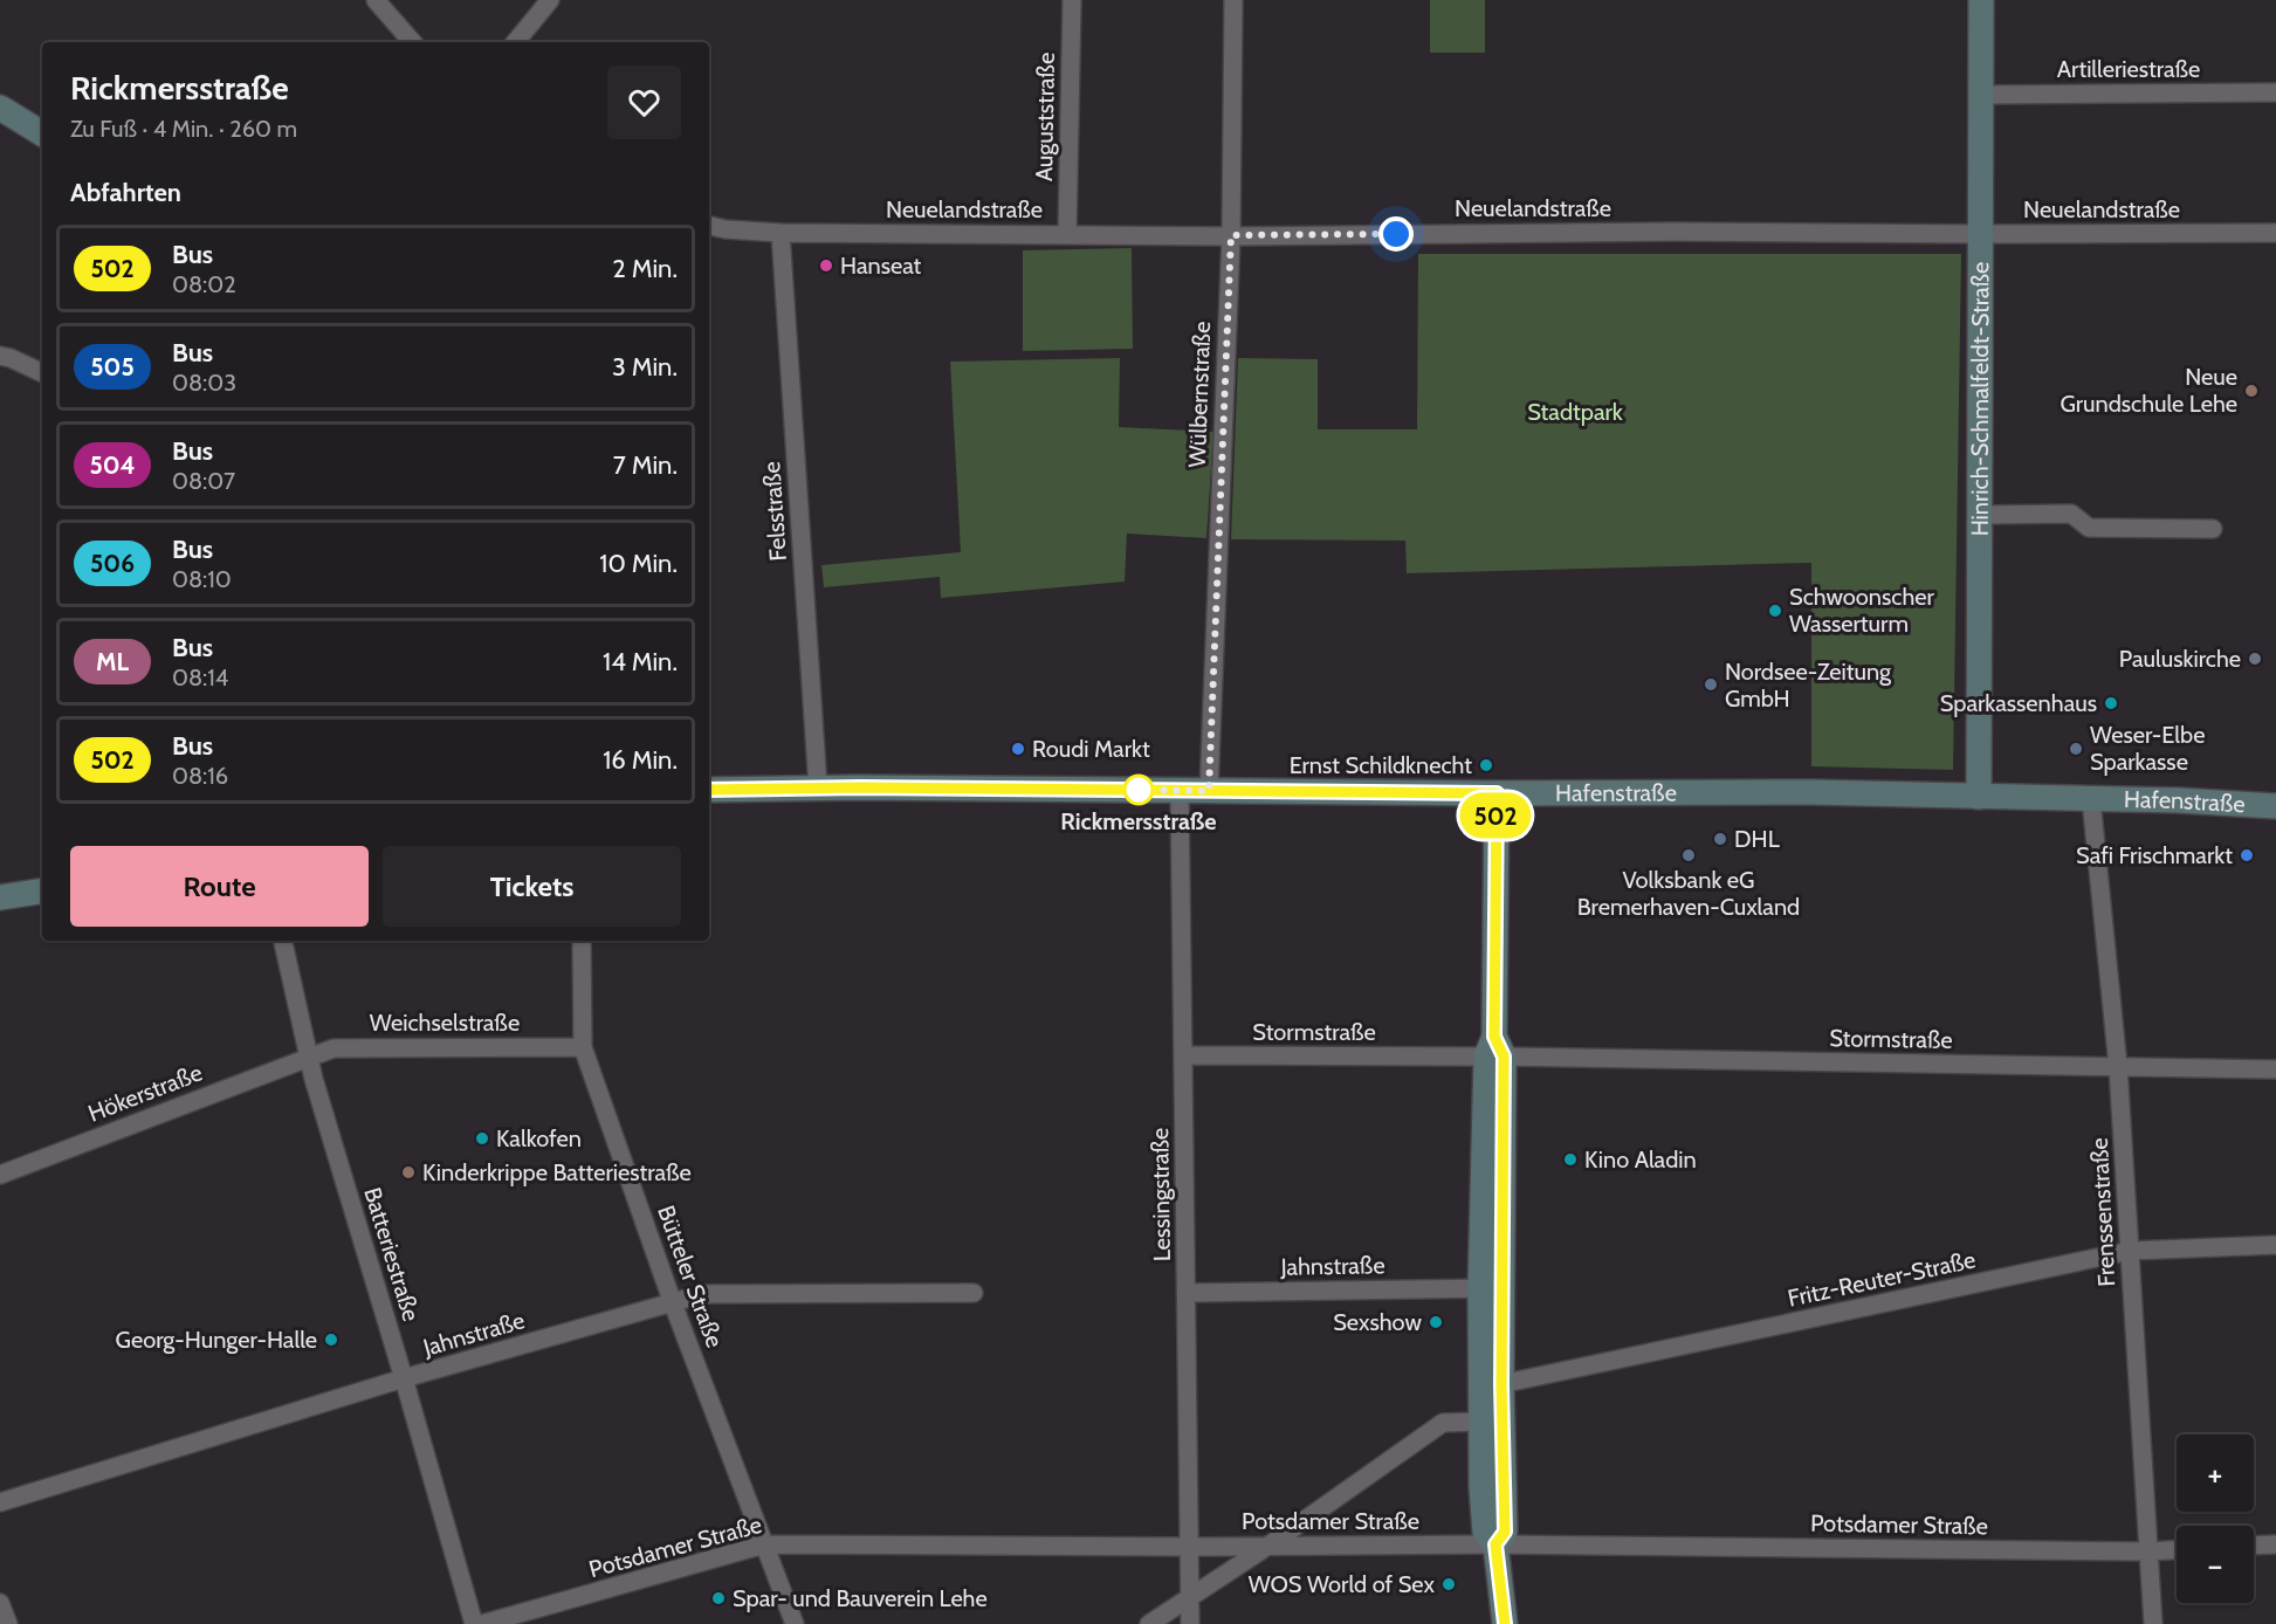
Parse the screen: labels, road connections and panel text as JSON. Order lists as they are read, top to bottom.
{
  "streets": {
    "main road": ["Hinrich-Schmalfeldt-Straße", "Hafenstraße"],
    "street": [
      "Artilleriestraße",
      "Auguststraße",
      "Neuelandstraße",
      "Wülbernstraße",
      "Felsstraße",
      "Weichselstraße",
      "Stormstraße",
      "Hökerstraße",
      "Lessingstraße",
      "Frenssenstraße",
      "Batteriestraße",
      "Jahnstraße",
      "Bütteler Straße",
      "Fritz-Reuter-Straße",
      "Potsdamer Straße"
    ]
  },
  "crossings": [
    ["Artilleriestraße", "Hinrich-Schmalfeldt-Straße"],
    ["Auguststraße", "Neuelandstraße"],
    ["Neuelandstraße", "Wülbernstraße"],
    ["Neuelandstraße", "Hinrich-Schmalfeldt-Straße"],
    ["Neuelandstraße", "Felsstraße"],
    ["Wülbernstraße", "Hafenstraße"],
    ["Hinrich-Schmalfeldt-Straße", "Hafenstraße"],
    ["Felsstraße", "Hafenstraße"],
    ["Hafenstraße", "Lessingstraße"],
    ["Hafenstraße", "Frenssenstraße"],
    ["Weichselstraße", "Hökerstraße"],
    ["Weichselstraße", "Batteriestraße"],
    ["Weichselstraße", "Bütteler Straße"],
    ["Stormstraße", "Lessingstraße"],
    ["Stormstraße", "Frenssenstraße"],
    ["Hökerstraße", "Batteriestraße"],
    ["Lessingstraße", "Jahnstraße"],
    ["Lessingstraße", "Potsdamer Straße"],
    ["Frenssenstraße", "Fritz-Reuter-Straße"],
    ["Frenssenstraße", "Potsdamer Straße"],
    ["Batteriestraße", "Jahnstraße"],
    ["Jahnstraße", "Bütteler Straße"],
    ["Bütteler Straße", "Potsdamer Straße"]
  ],
  "parks": ["Stadtpark"],
  "places": [
    "Hanseat",
    "Neue Grundschule Lehe",
    "Schwoonscher Wasserturm",
    "Pauluskirche",
    "Nordsee-Zeitung GmbH",
    "Sparkassenhaus",
    "Roudi Markt",
    "Weser-Elbe Sparkasse",
    "Ernst Schildknecht",
    "Rickmersstraße",
    "DHL",
    "Volksbank eG Bremerhaven-Cuxland",
    "Safi Frischmarkt",
    "Kalkofen",
    "Kino Aladin",
    "Kinderkrippe Batteriestraße",
    "Sexshow",
    "Georg-Hunger-Halle",
    "WOS World of Sex",
    "Spar- und Bauverein Lehe"
  ],
  "lines": ["bus line 502"],
  "page": {
    "on_map": "502",
    "heading": [
      ["Rickmersstraße", "Zu Fuß · 4 Min. · 260 m"],
      "Abfahrten"
    ],
    "list": [
      {
        "mark": "502",
        "name": "Bus",
        "note": "08:02",
        "value": "2 Min."
      },
      {
        "mark": "505",
        "name": "Bus",
        "note": "08:03",
        "value": "3 Min."
      },
      {
        "mark": "504",
        "name": "Bus",
        "note": "08:07",
        "value": "7 Min."
      },
      {
        "mark": "506",
        "name": "Bus",
        "note": "08:10",
        "value": "10 Min."
      },
      {
        "mark": "ML",
        "name": "Bus",
        "note": "08:14",
        "value": "14 Min."
      },
      {
        "mark": "502",
        "name": "Bus",
        "note": "08:16",
        "value": "16 Min."
      }
    ],
    "buttons": ["Route", "Tickets"],
    "map_buttons": ["+", "−"]
  }
}
